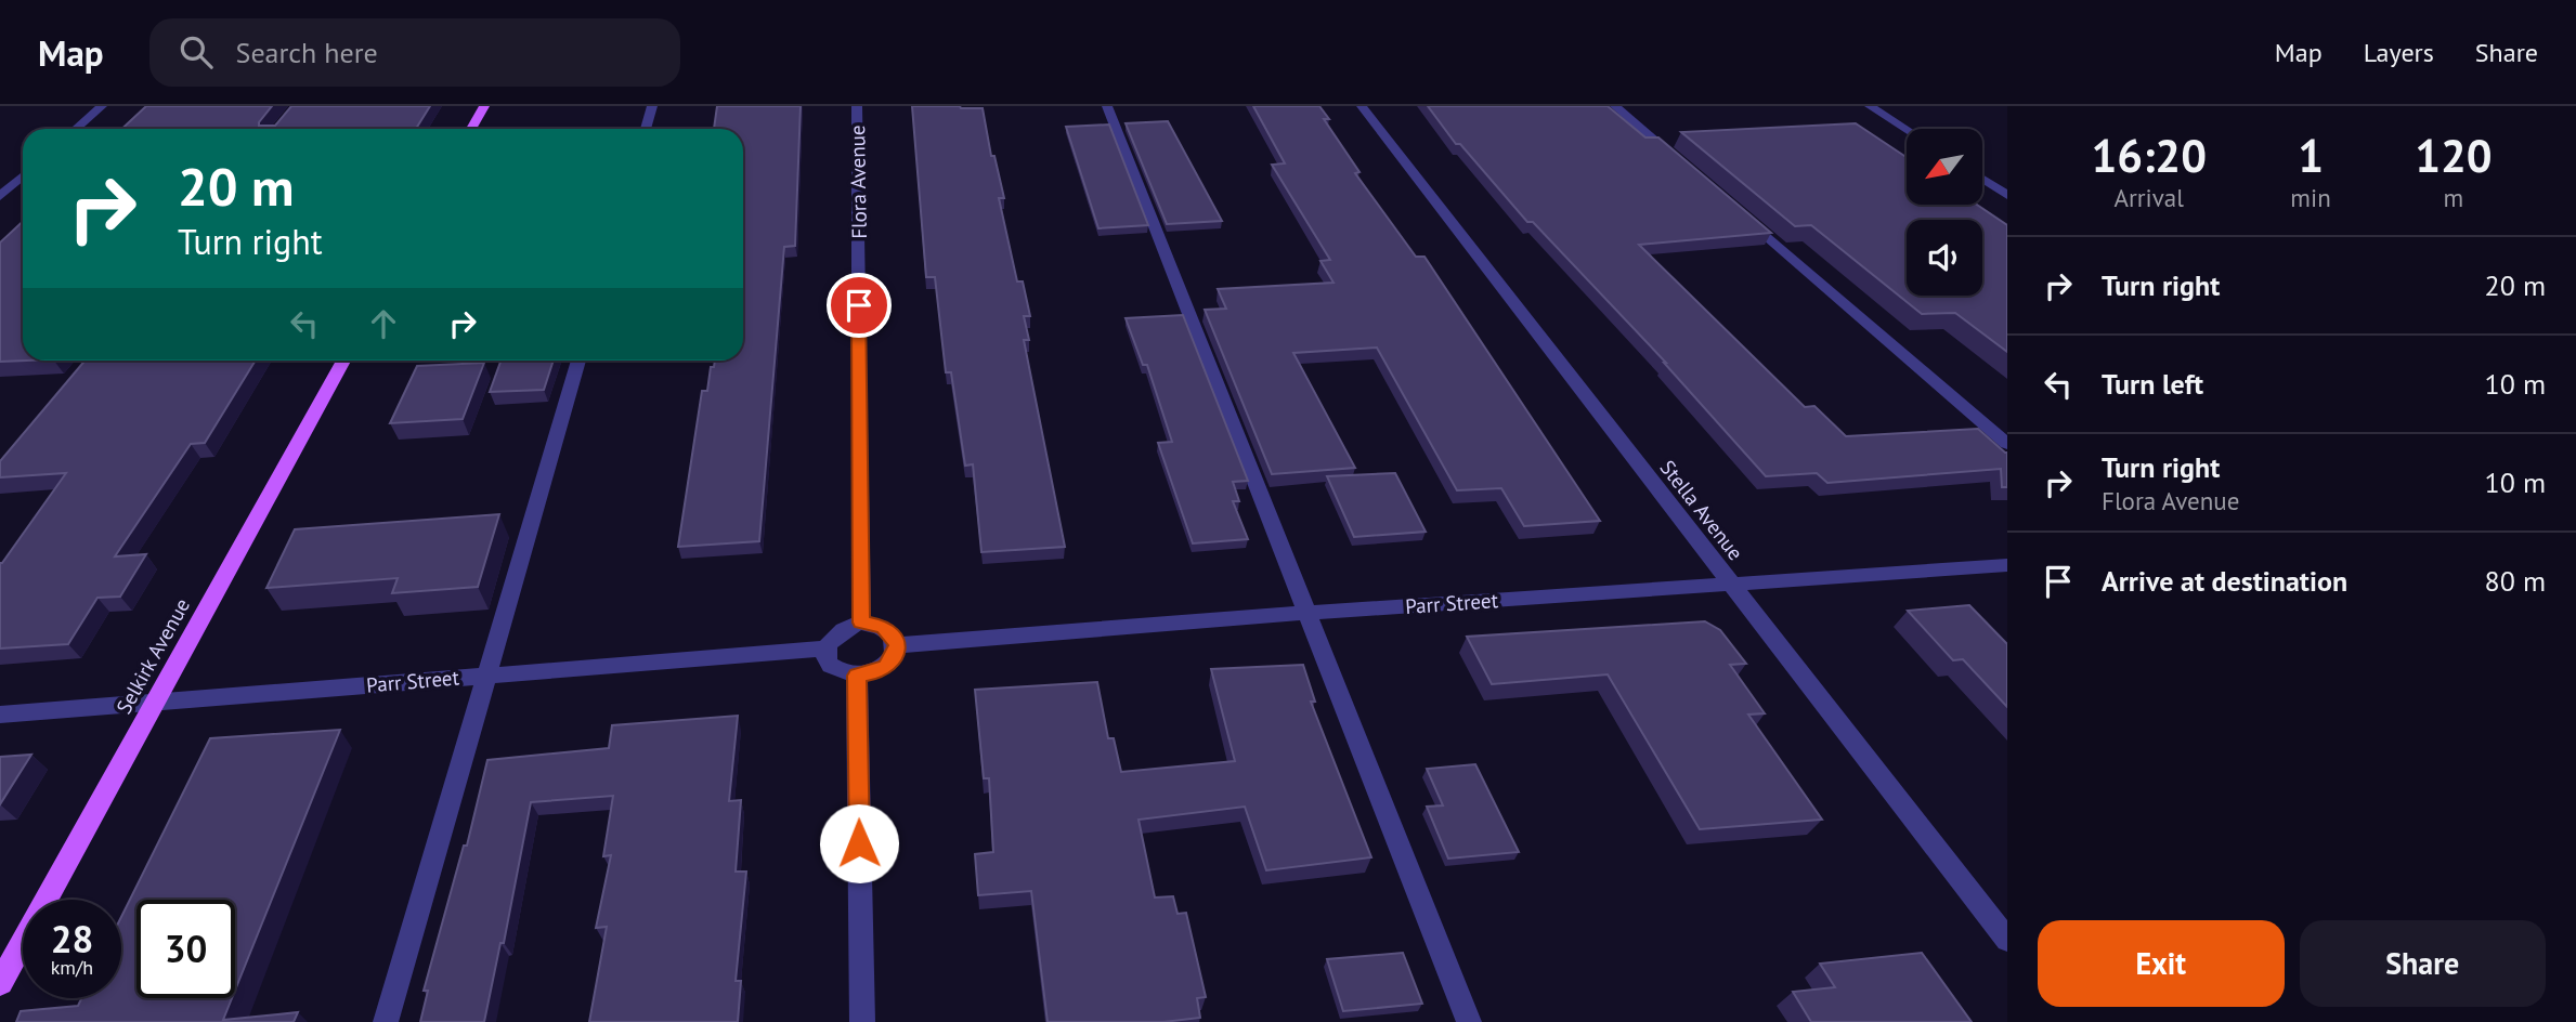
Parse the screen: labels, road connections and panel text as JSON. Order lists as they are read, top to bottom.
{
  "streets": {
    "main road": ["Selkirk Avenue"],
    "street": ["Flora Avenue", "Stella Avenue", "Parr Street"]
  },
  "crossings": [
    ["Flora Avenue", "Parr Street"],
    ["Stella Avenue", "Parr Street"],
    ["Parr Street", "Selkirk Avenue"]
  ],
  "north": "bottom left",
  "page": {
    "header": "Map",
    "search": "Search here",
    "nav": ["Map", "Layers", "Share"],
    "eta": [
      "16:20",
      "Arrival",
      "1",
      "min",
      "120",
      "m"
    ],
    "turn": ["20 m", "Turn right"],
    "list": [
      {
        "name": "Turn right",
        "value": "20 m"
      },
      {
        "name": "Turn left",
        "value": "10 m"
      },
      {
        "name": "Turn right",
        "note": "Flora Avenue",
        "value": "10 m"
      },
      {
        "name": "Arrive at destination",
        "value": "80 m"
      }
    ],
    "speed": "28 km/h",
    "limit": "30",
    "buttons": ["Exit", "Share"]
  }
}
